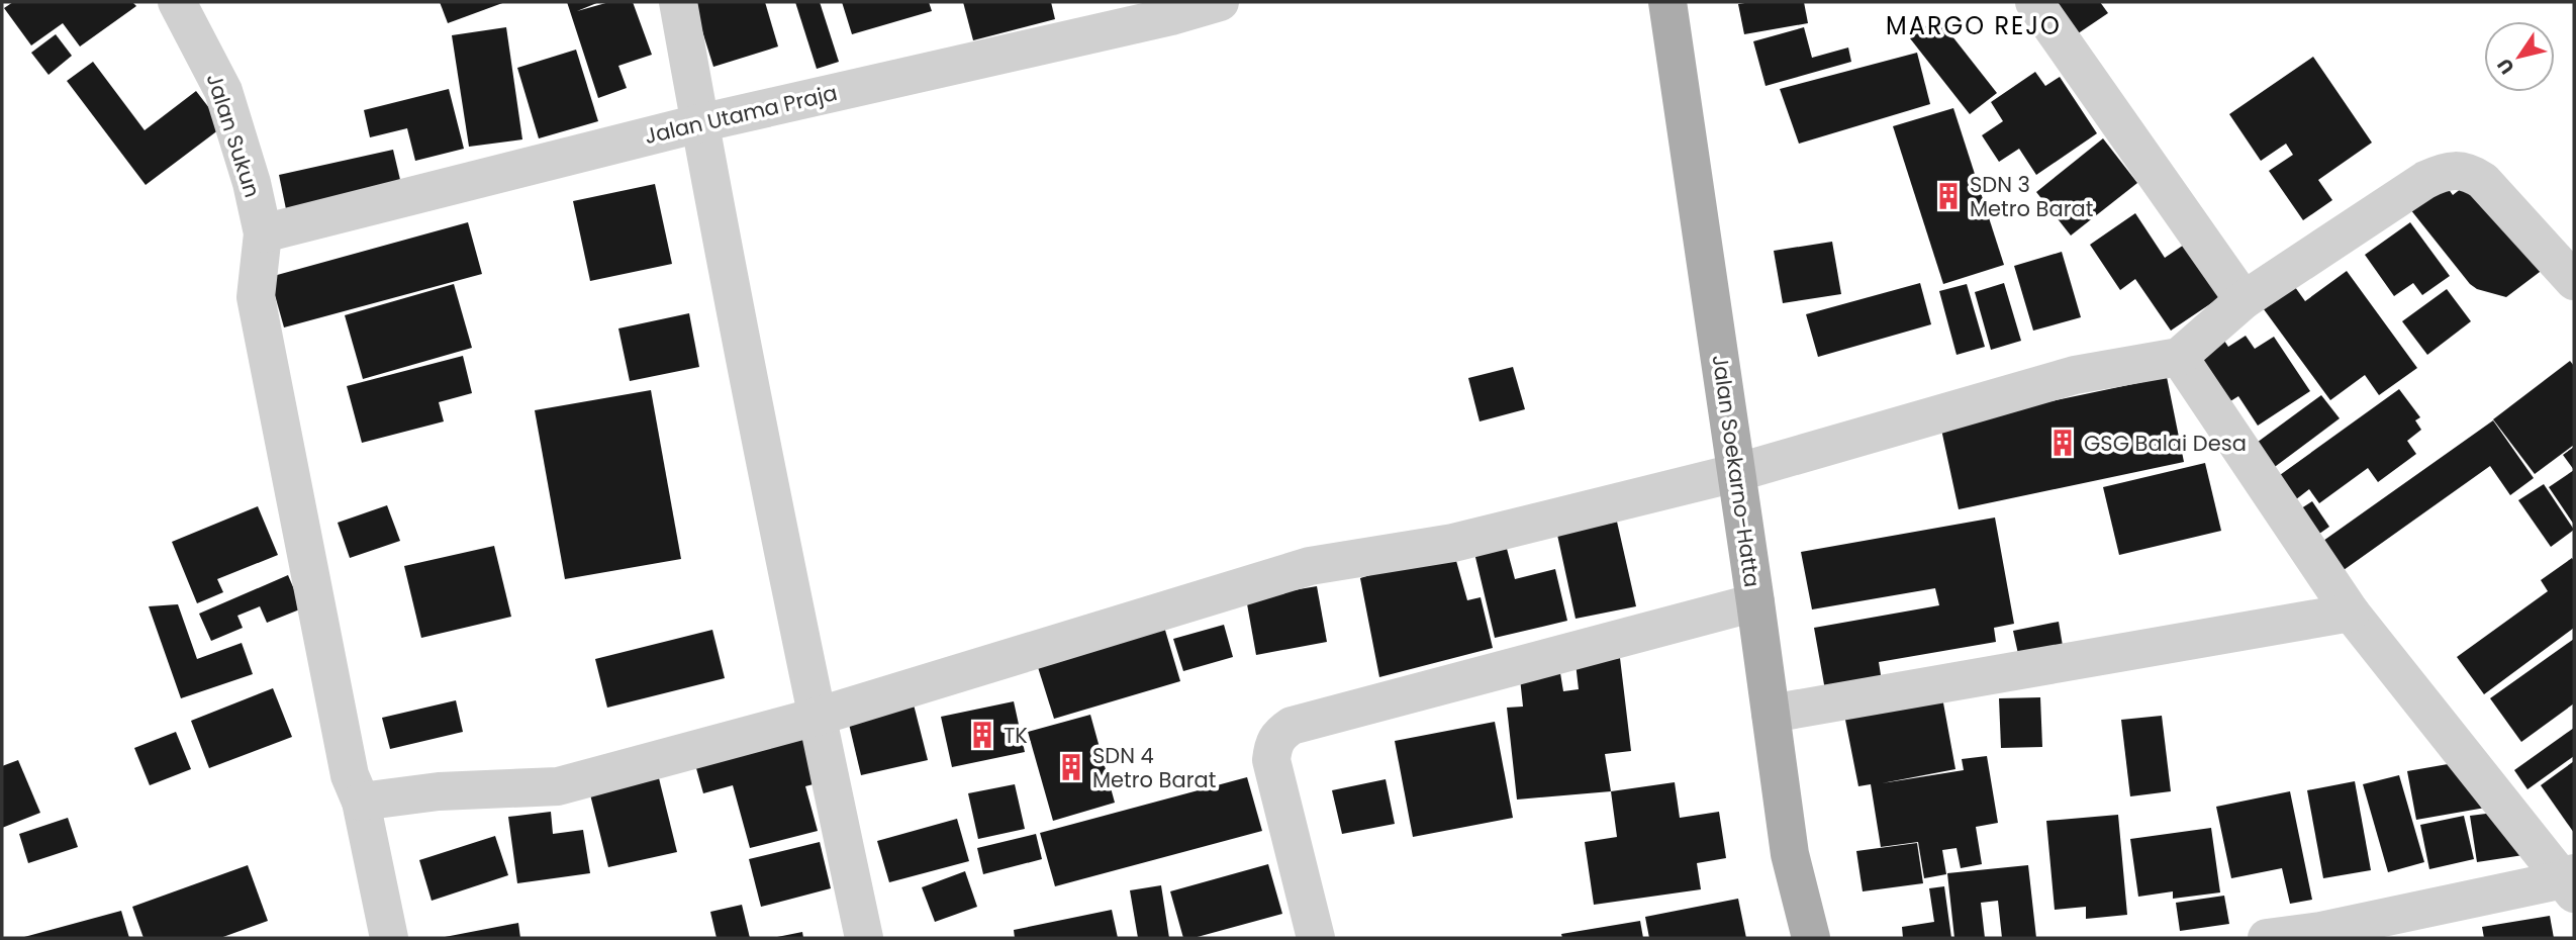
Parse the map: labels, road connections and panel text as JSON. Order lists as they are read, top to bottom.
{
  "streets": {
    "main road": ["Jalan Soekarno-Hatta"],
    "street": ["Jalan Utama Praja", "Jalan Sukun"]
  },
  "crossings": [
    ["Jalan Utama Praja", "Jalan Sukun"]
  ],
  "districts": ["MARGO REJO"],
  "places": {
    "building": [
      "SDN 3 Metro Barat",
      "GSG Balai Desa",
      "TK",
      "SDN 4 Metro Barat"
    ]
  },
  "north": "bottom left"
}
